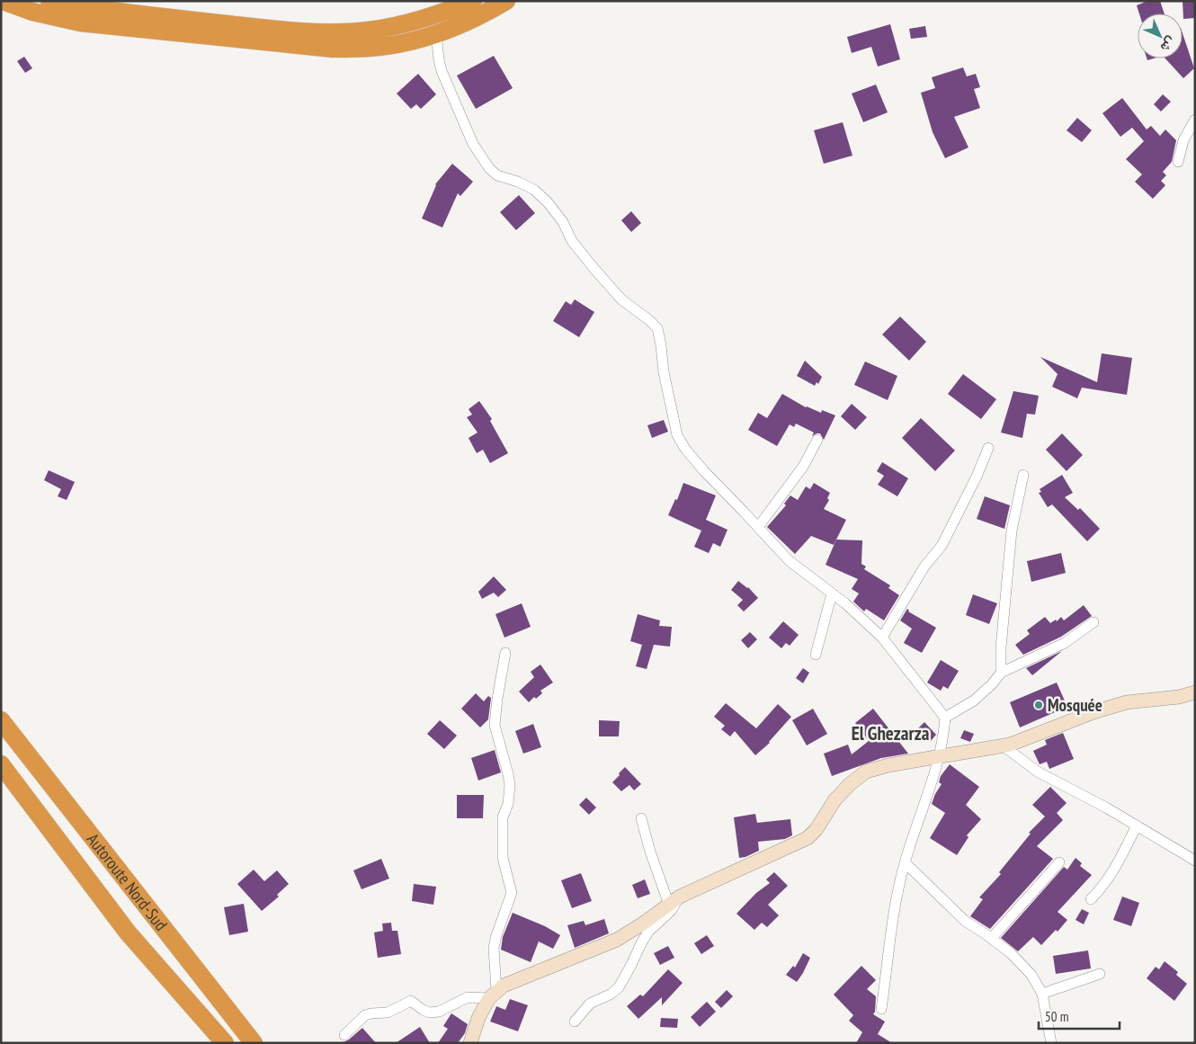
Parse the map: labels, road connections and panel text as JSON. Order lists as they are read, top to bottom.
{
  "streets": {
    "highway": ["Autoroute Nord-Sud"]
  },
  "districts": ["El Ghezarza"],
  "places": ["Mosquée"],
  "scale_bar": "50 m",
  "north": "bottom right"
}
